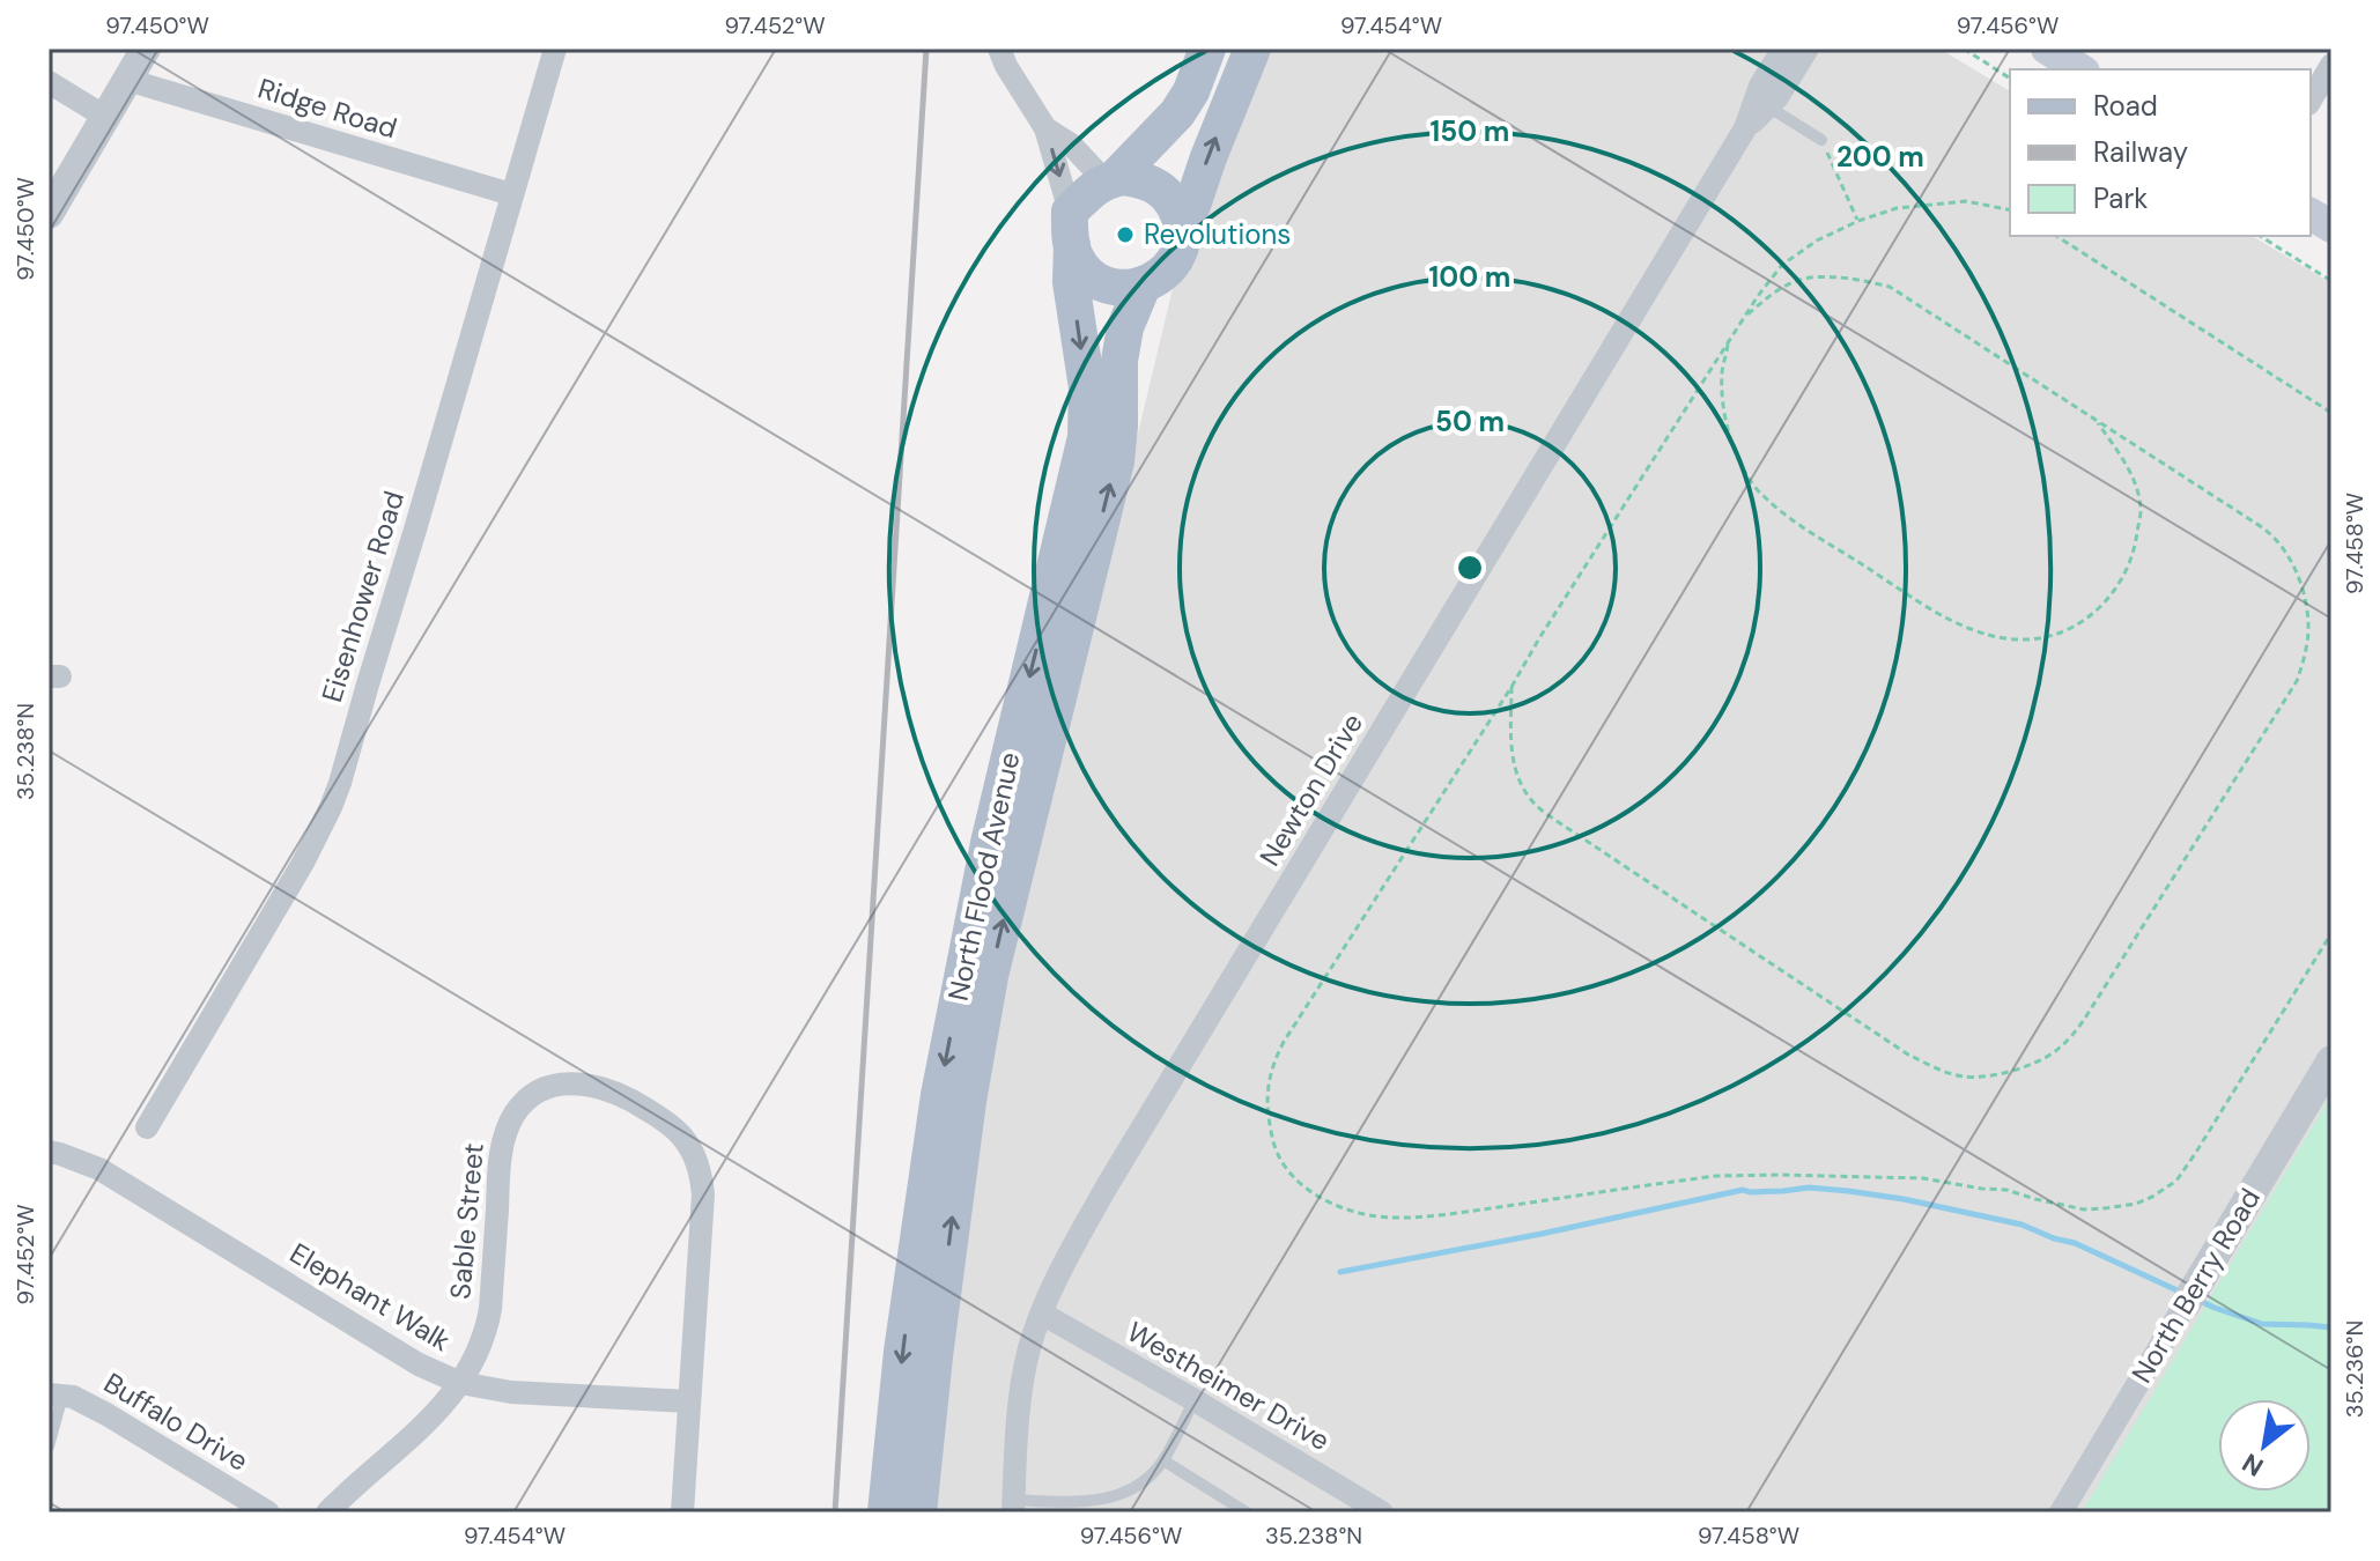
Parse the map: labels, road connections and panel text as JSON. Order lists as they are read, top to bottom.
{
  "streets": {
    "main road": ["North Flood Avenue"],
    "street": [
      "Ridge Road",
      "Eisenhower Road",
      "Newton Drive",
      "Sable Street",
      "North Berry Road",
      "Elephant Walk",
      "Westheimer Drive",
      "Buffalo Drive"
    ]
  },
  "crossings": [
    ["Ridge Road", "Eisenhower Road"],
    ["Newton Drive", "Westheimer Drive"],
    ["Sable Street", "Elephant Walk"]
  ],
  "places": ["Revolutions"],
  "legend": ["Road", "Railway", "Park"],
  "north": "bottom left",
  "coordinates": [
    "97.450°W",
    "97.452°W",
    "97.454°W",
    "97.456°W",
    "97.458°W",
    "35.238°N",
    "35.236°N"
  ],
  "rings": [
    "150 m",
    "200 m",
    "100 m",
    "50 m"
  ]
}
